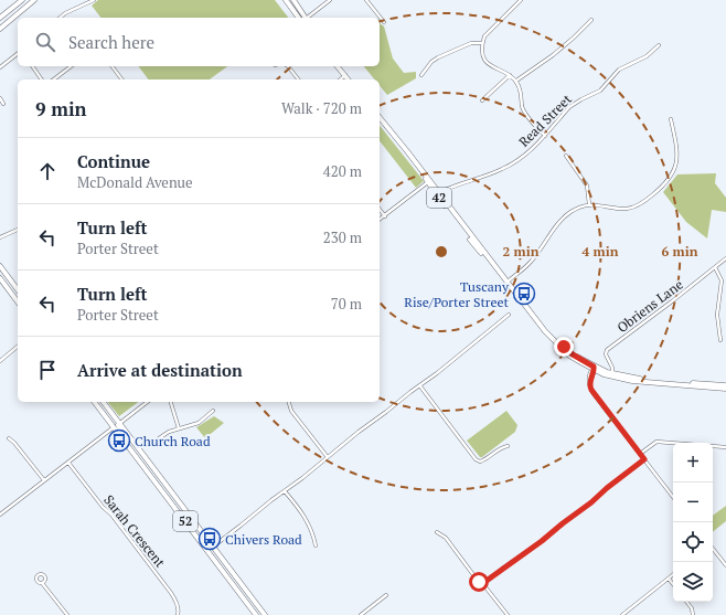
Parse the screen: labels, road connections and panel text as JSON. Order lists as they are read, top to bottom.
{
  "streets": {
    "main road": ["42", "52"],
    "street": ["Read Street", "Obriens Lane", "Sarah Crescent"]
  },
  "crossings": [
    ["Read Street", "42"],
    ["42", "Obriens Lane"]
  ],
  "places": {
    "bus stop": ["Tuscany Rise/Porter Street", "Church Road", "Chivers Road"]
  },
  "page": {
    "search": "Search here",
    "heading": ["9 min", "Walk · 720 m"],
    "list": [
      ["Continue", "McDonald Avenue", "420 m"],
      ["Turn left", "Porter Street", "230 m"],
      ["Turn left", "Porter Street", "70 m"],
      "Arrive at destination"
    ],
    "map_buttons": ["+", "−"]
  },
  "rings": ["2 min", "4 min", "6 min"]
}
